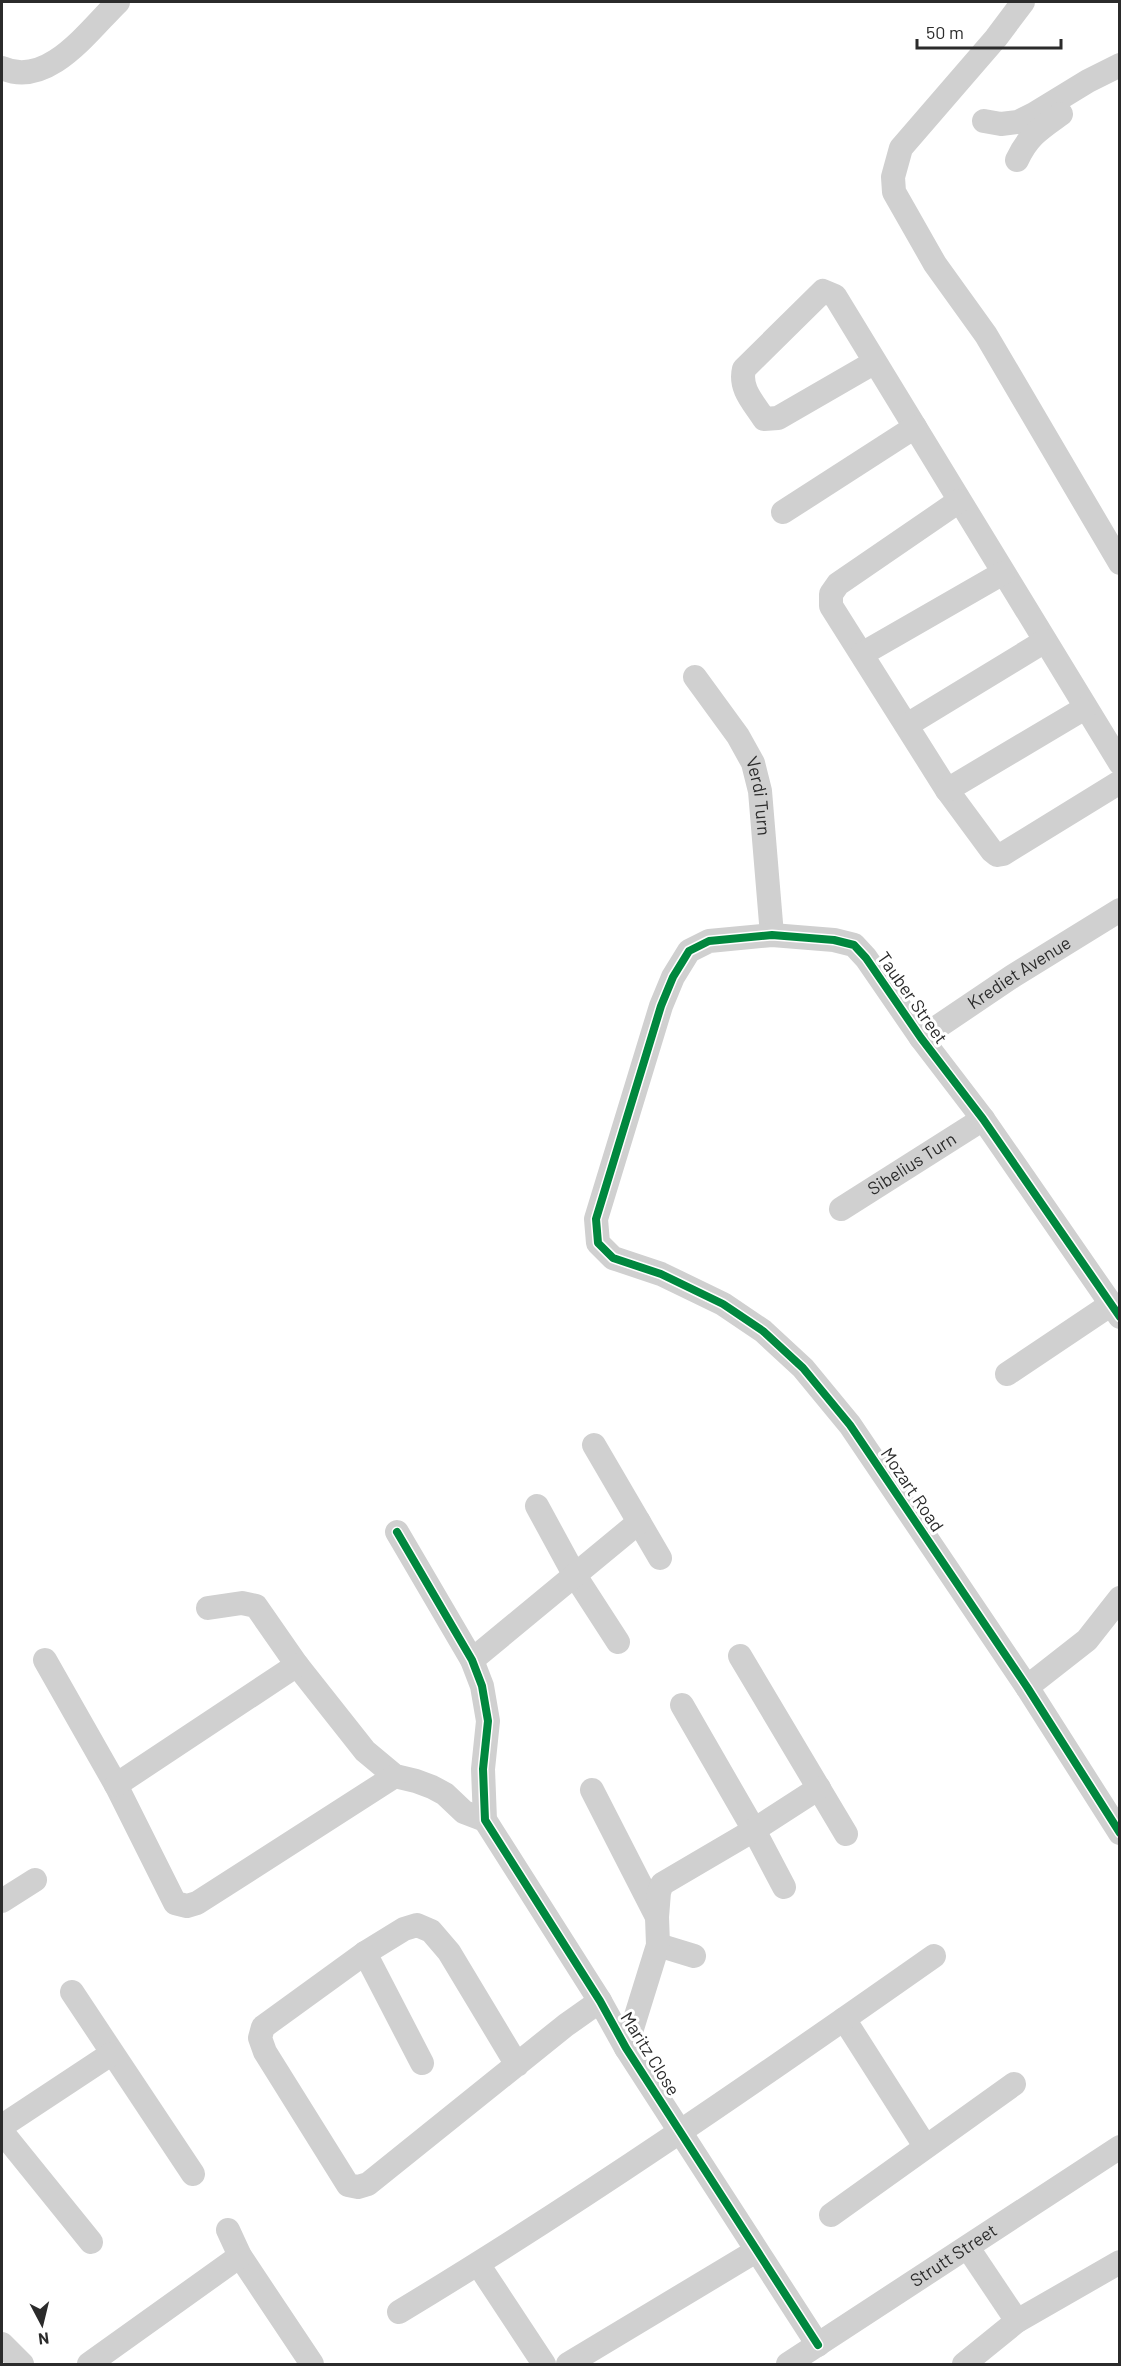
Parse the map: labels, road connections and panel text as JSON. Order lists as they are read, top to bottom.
{
  "streets": {
    "street": [
      "Verdi Turn",
      "Krediet Avenue",
      "Tauber Street",
      "Sibelius Turn",
      "Mozart Road",
      "Maritz Close",
      "Strutt Street"
    ]
  },
  "crossings": [
    ["Verdi Turn", "Tauber Street"],
    ["Krediet Avenue", "Tauber Street"],
    ["Tauber Street", "Sibelius Turn"],
    ["Tauber Street", "Mozart Road"],
    ["Maritz Close", "Strutt Street"]
  ],
  "scale_bar": "50 m",
  "north": "bottom"
}
